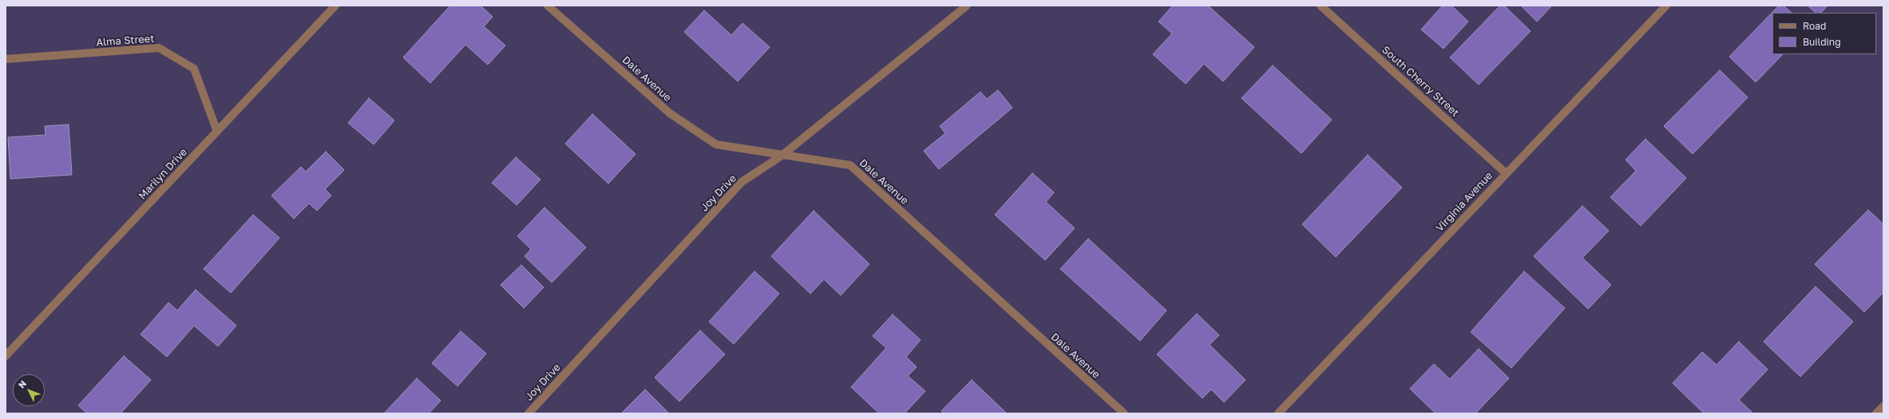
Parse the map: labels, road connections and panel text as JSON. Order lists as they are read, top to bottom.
{
  "streets": {
    "street": [
      "Alma Street",
      "Dale Avenue",
      "South Cherry Street",
      "Marilyn Drive",
      "Joy Drive",
      "Virginia Avenue"
    ]
  },
  "crossings": [
    ["Alma Street", "Marilyn Drive"],
    ["Dale Avenue", "Joy Drive"],
    ["South Cherry Street", "Virginia Avenue"]
  ],
  "legend": ["Road", "Building"],
  "north": "top left"
}
